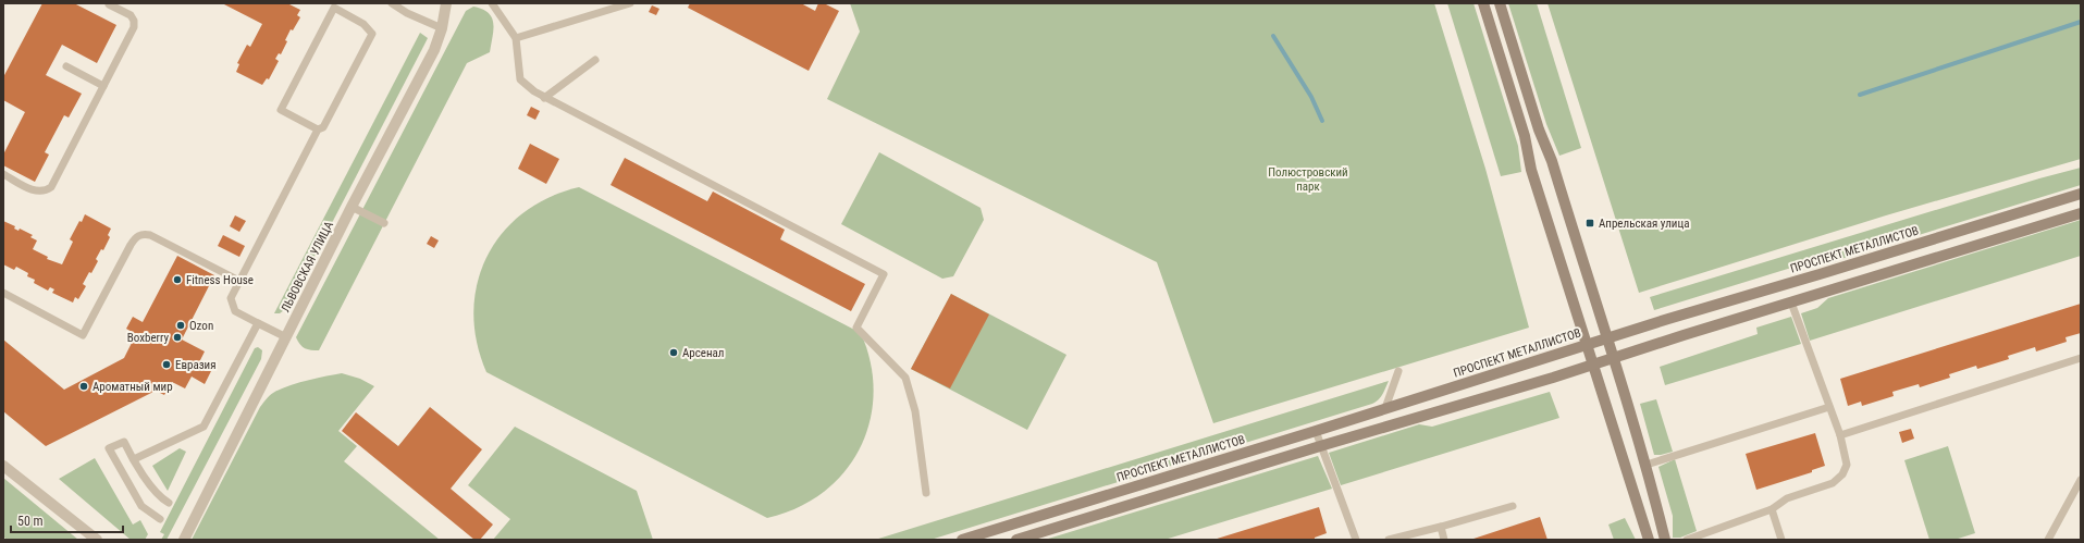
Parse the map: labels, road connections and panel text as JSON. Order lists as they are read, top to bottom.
{
  "streets": {
    "street": ["ПРОСПЕКТ МЕТАЛЛИСТОВ", "ЛЬВОВСКАЯ УЛИЦА"]
  },
  "parks": ["Полюстровский парк"],
  "places": {
    "transit": ["Апрельская улица"],
    "other": [
      "Fitness House",
      "Ozon",
      "Boxberry",
      "Арсенал",
      "Евразия",
      "Ароматный мир"
    ]
  },
  "scale_bar": "50 m"
}
